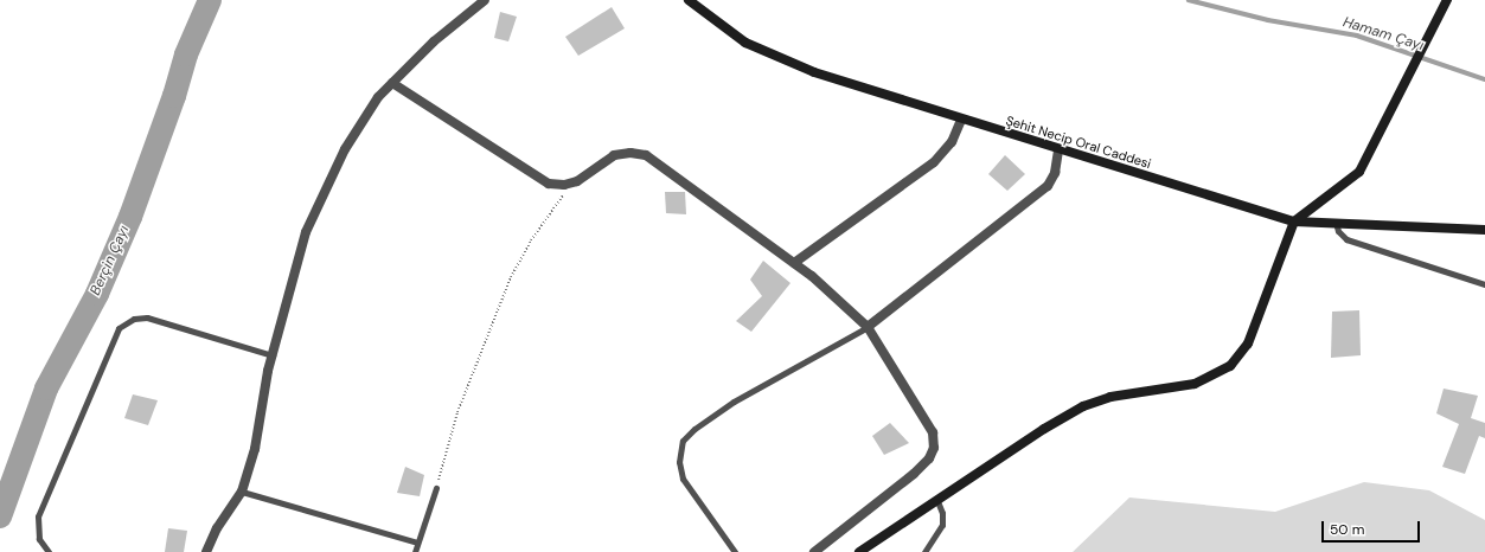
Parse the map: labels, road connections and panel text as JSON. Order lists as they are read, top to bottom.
{
  "streets": {
    "street": ["Şehit Necip Oral Caddesi"]
  },
  "water": ["Hamam Çayı", "Berçin Çayı"],
  "scale_bar": "50 m"
}
